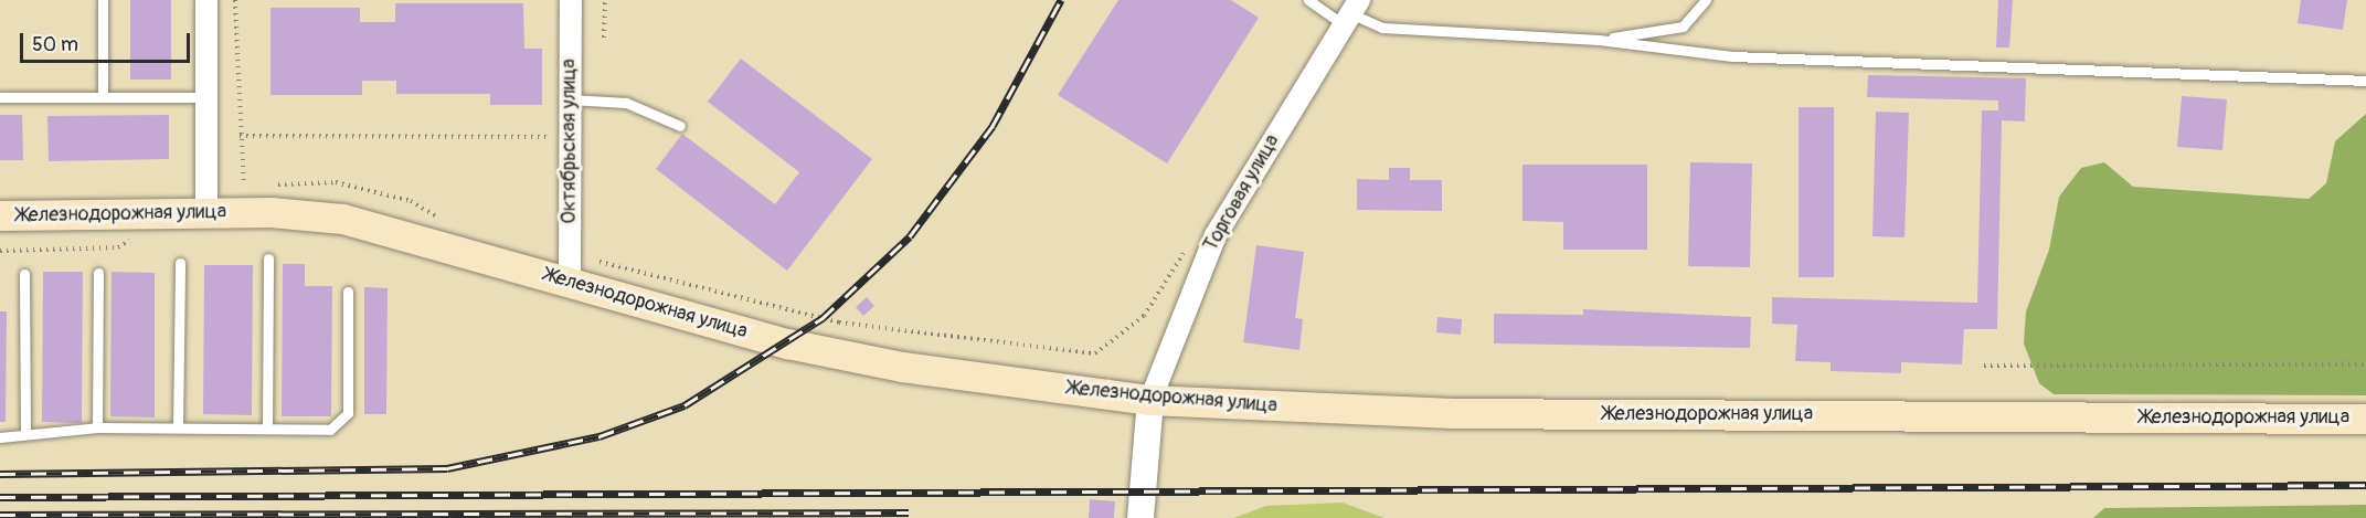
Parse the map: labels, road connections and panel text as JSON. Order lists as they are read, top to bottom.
{
  "streets": {
    "main road": ["Железнодорожная улица"],
    "street": ["Октябрьская улица", "Торговая улица"]
  },
  "crossings": [
    ["Октябрьская улица", "Железнодорожная улица"],
    ["Торговая улица", "Железнодорожная улица"]
  ],
  "scale_bar": "50 m"
}
